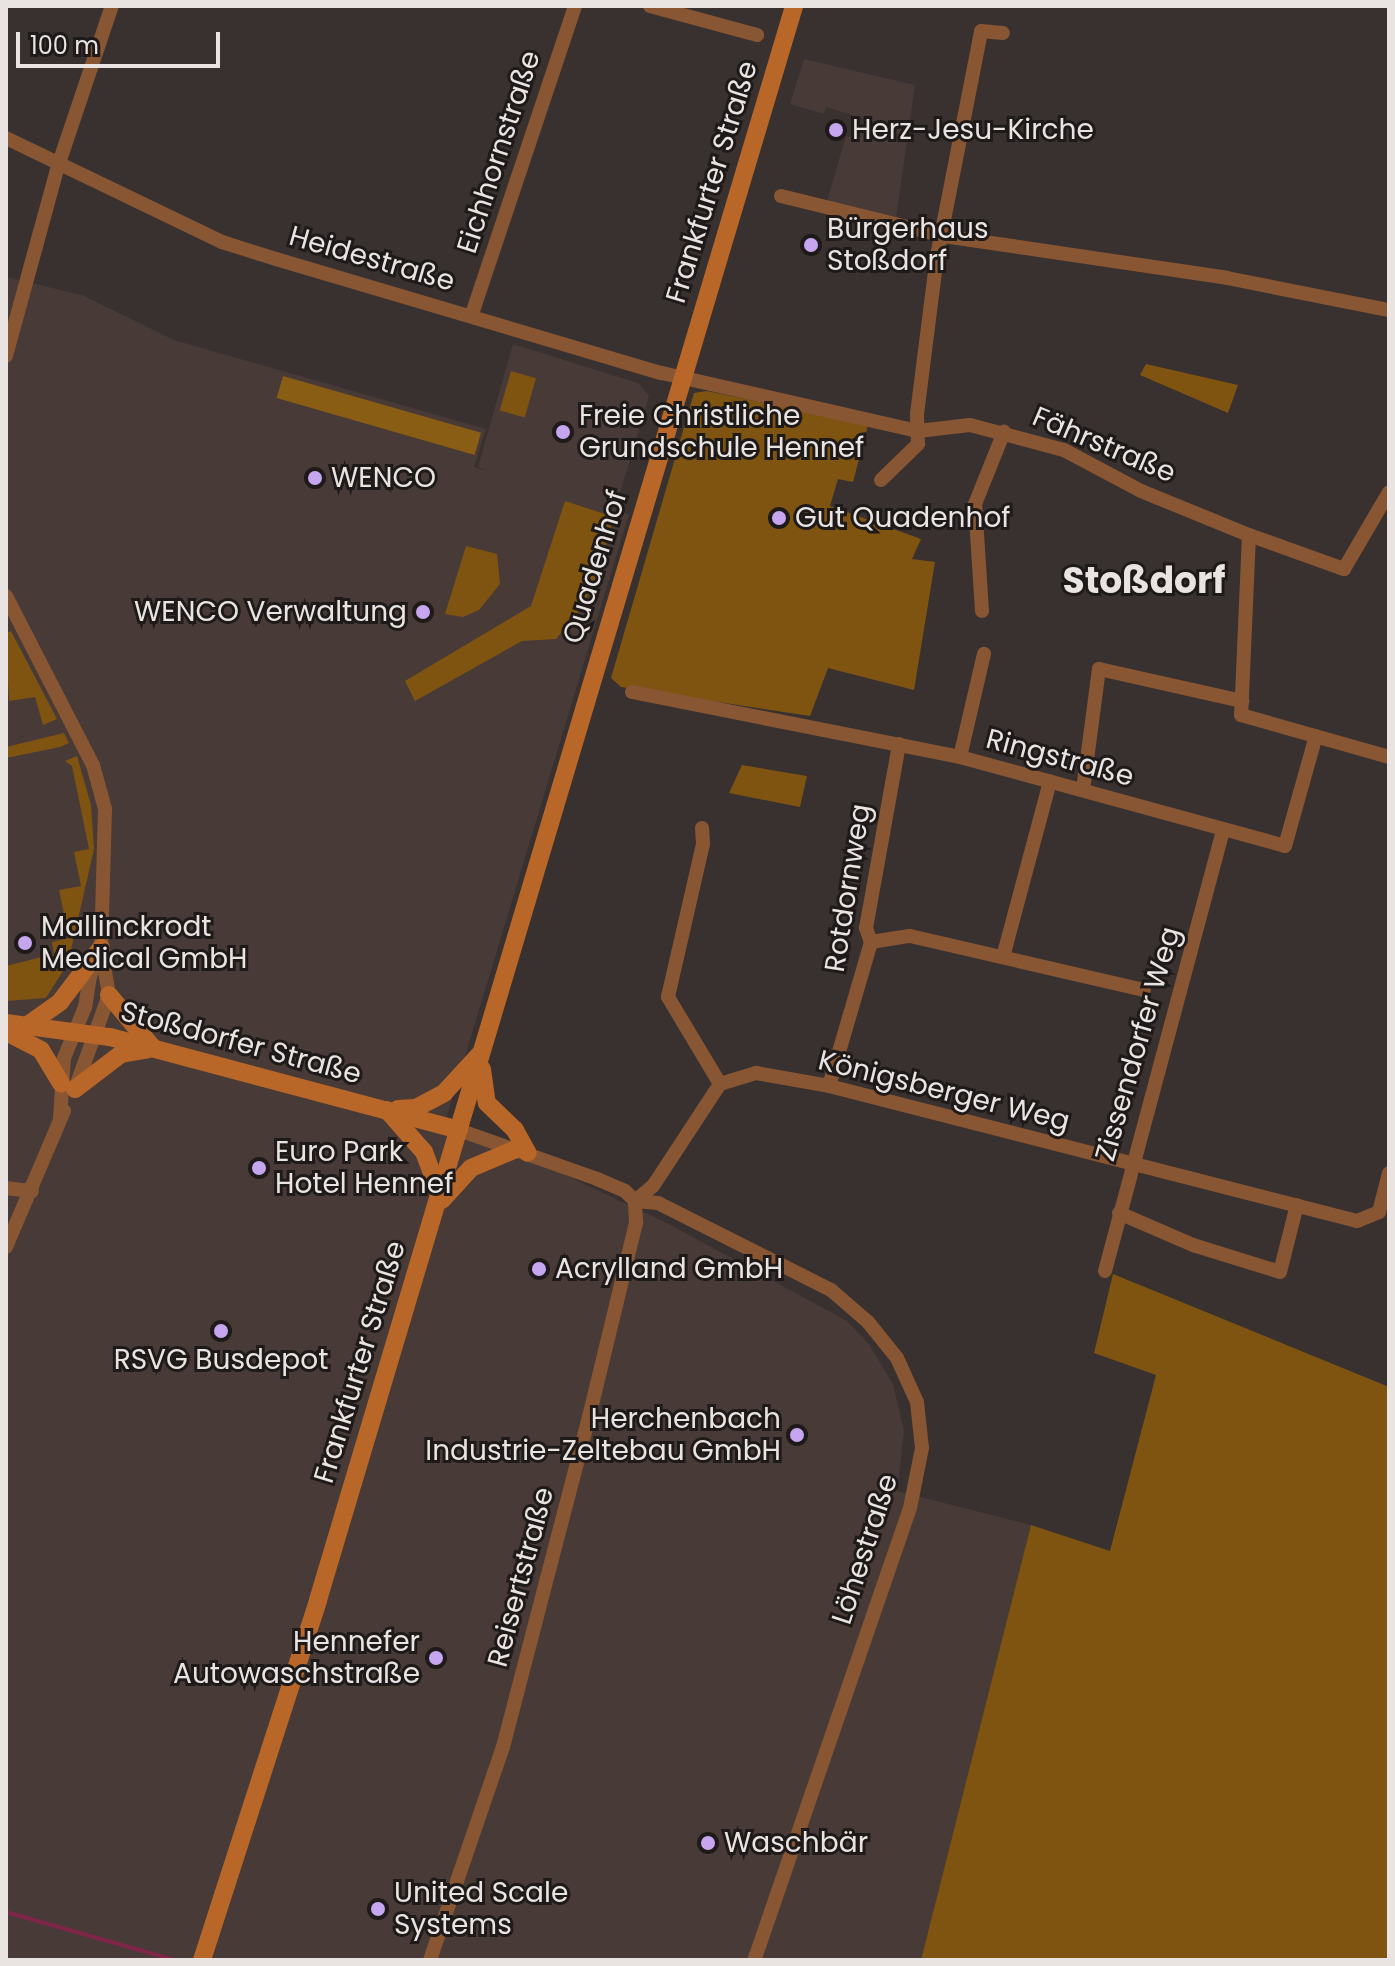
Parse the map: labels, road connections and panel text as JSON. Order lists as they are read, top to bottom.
{
  "streets": {
    "main road": ["Frankfurter Straße", "Quadenhof", "Stoßdorfer Straße"],
    "street": [
      "Eichhornstraße",
      "Heidestraße",
      "Fährstraße",
      "Ringstraße",
      "Rotdornweg",
      "Zissendorfer Weg",
      "Königsberger Weg",
      "Löhestraße",
      "Reisertstraße"
    ]
  },
  "crossings": [
    ["Eichhornstraße", "Heidestraße"],
    ["Frankfurter Straße", "Heidestraße"],
    ["Frankfurter Straße", "Fährstraße"],
    ["Frankfurter Straße", "Quadenhof"],
    ["Frankfurter Straße", "Stoßdorfer Straße"],
    ["Frankfurter Straße", "Löhestraße"],
    ["Heidestraße", "Fährstraße"],
    ["Heidestraße", "Quadenhof"],
    ["Fährstraße", "Quadenhof"],
    ["Ringstraße", "Rotdornweg"],
    ["Ringstraße", "Zissendorfer Weg"],
    ["Rotdornweg", "Königsberger Weg"],
    ["Stoßdorfer Straße", "Löhestraße"],
    ["Zissendorfer Weg", "Königsberger Weg"],
    ["Löhestraße", "Reisertstraße"]
  ],
  "districts": ["Stoßdorf"],
  "places": [
    "Herz-Jesu-Kirche",
    "Bürgerhaus Stoßdorf",
    "Freie Christliche Grundschule Hennef",
    "WENCO",
    "Gut Quadenhof",
    "WENCO Verwaltung",
    "Mallinckrodt Medical GmbH",
    "Euro Park Hotel Hennef",
    "Acrylland GmbH",
    "RSVG Busdepot",
    "Herchenbach Industrie-Zeltebau GmbH",
    "Hennefer Autowaschstraße",
    "Waschbär",
    "United Scale Systems"
  ],
  "scale_bar": "100 m"
}
